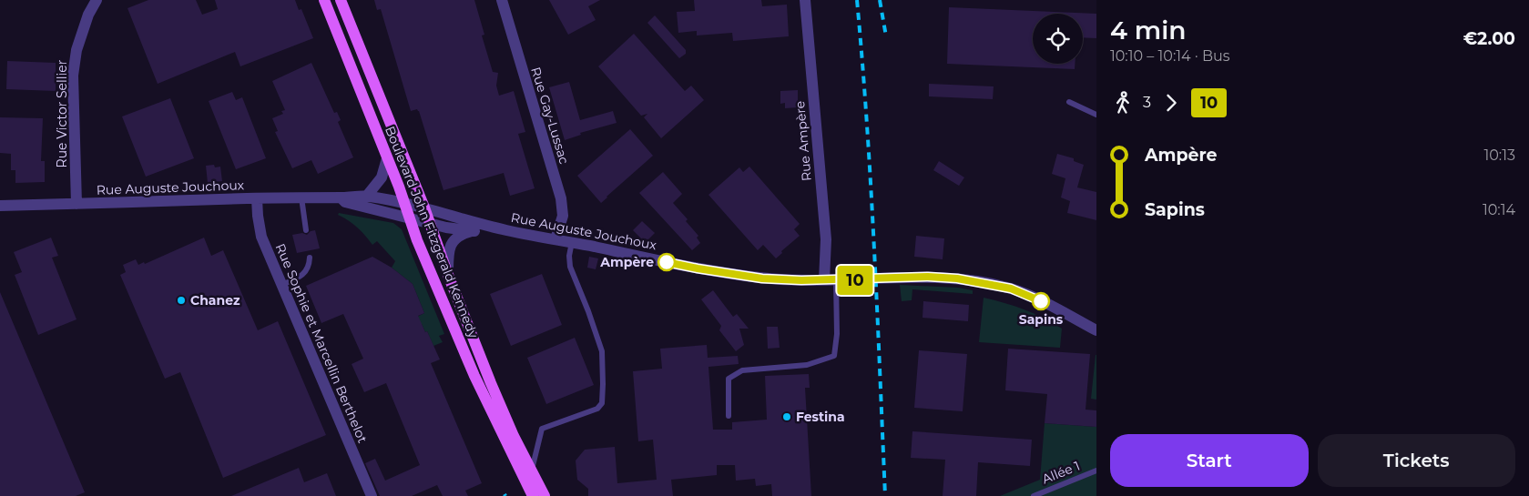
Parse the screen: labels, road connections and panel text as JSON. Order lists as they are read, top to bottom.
{
  "streets": {
    "main road": ["Boulevard John Fitzgerald Kennedy"],
    "street": [
      "Rue Victor Sellier",
      "Rue Gay-Lussac",
      "Rue Ampère",
      "Rue Auguste Jouchoux",
      "Rue Sophie et Marcellin Berthelot"
    ],
    "lane": ["Allée 1"]
  },
  "crossings": [
    ["Rue Victor Sellier", "Rue Auguste Jouchoux"],
    ["Rue Gay-Lussac", "Rue Auguste Jouchoux"],
    ["Rue Ampère", "Rue Auguste Jouchoux"],
    ["Rue Auguste Jouchoux", "Boulevard John Fitzgerald Kennedy"],
    ["Rue Auguste Jouchoux", "Rue Sophie et Marcellin Berthelot"]
  ],
  "places": [
    "Ampère",
    "Chanez",
    "Sapins",
    "Festina"
  ],
  "lines": ["bus line 10"],
  "page": {
    "on_map": "10",
    "heading": ["4 min", "10:10 – 10:14 · Bus", "€2.00"],
    "legs": ["3", "10"],
    "list": [
      {
        "name": "Ampère",
        "value": "10:13"
      },
      {
        "name": "Sapins",
        "value": "10:14"
      }
    ],
    "buttons": ["Start", "Tickets"]
  }
}
